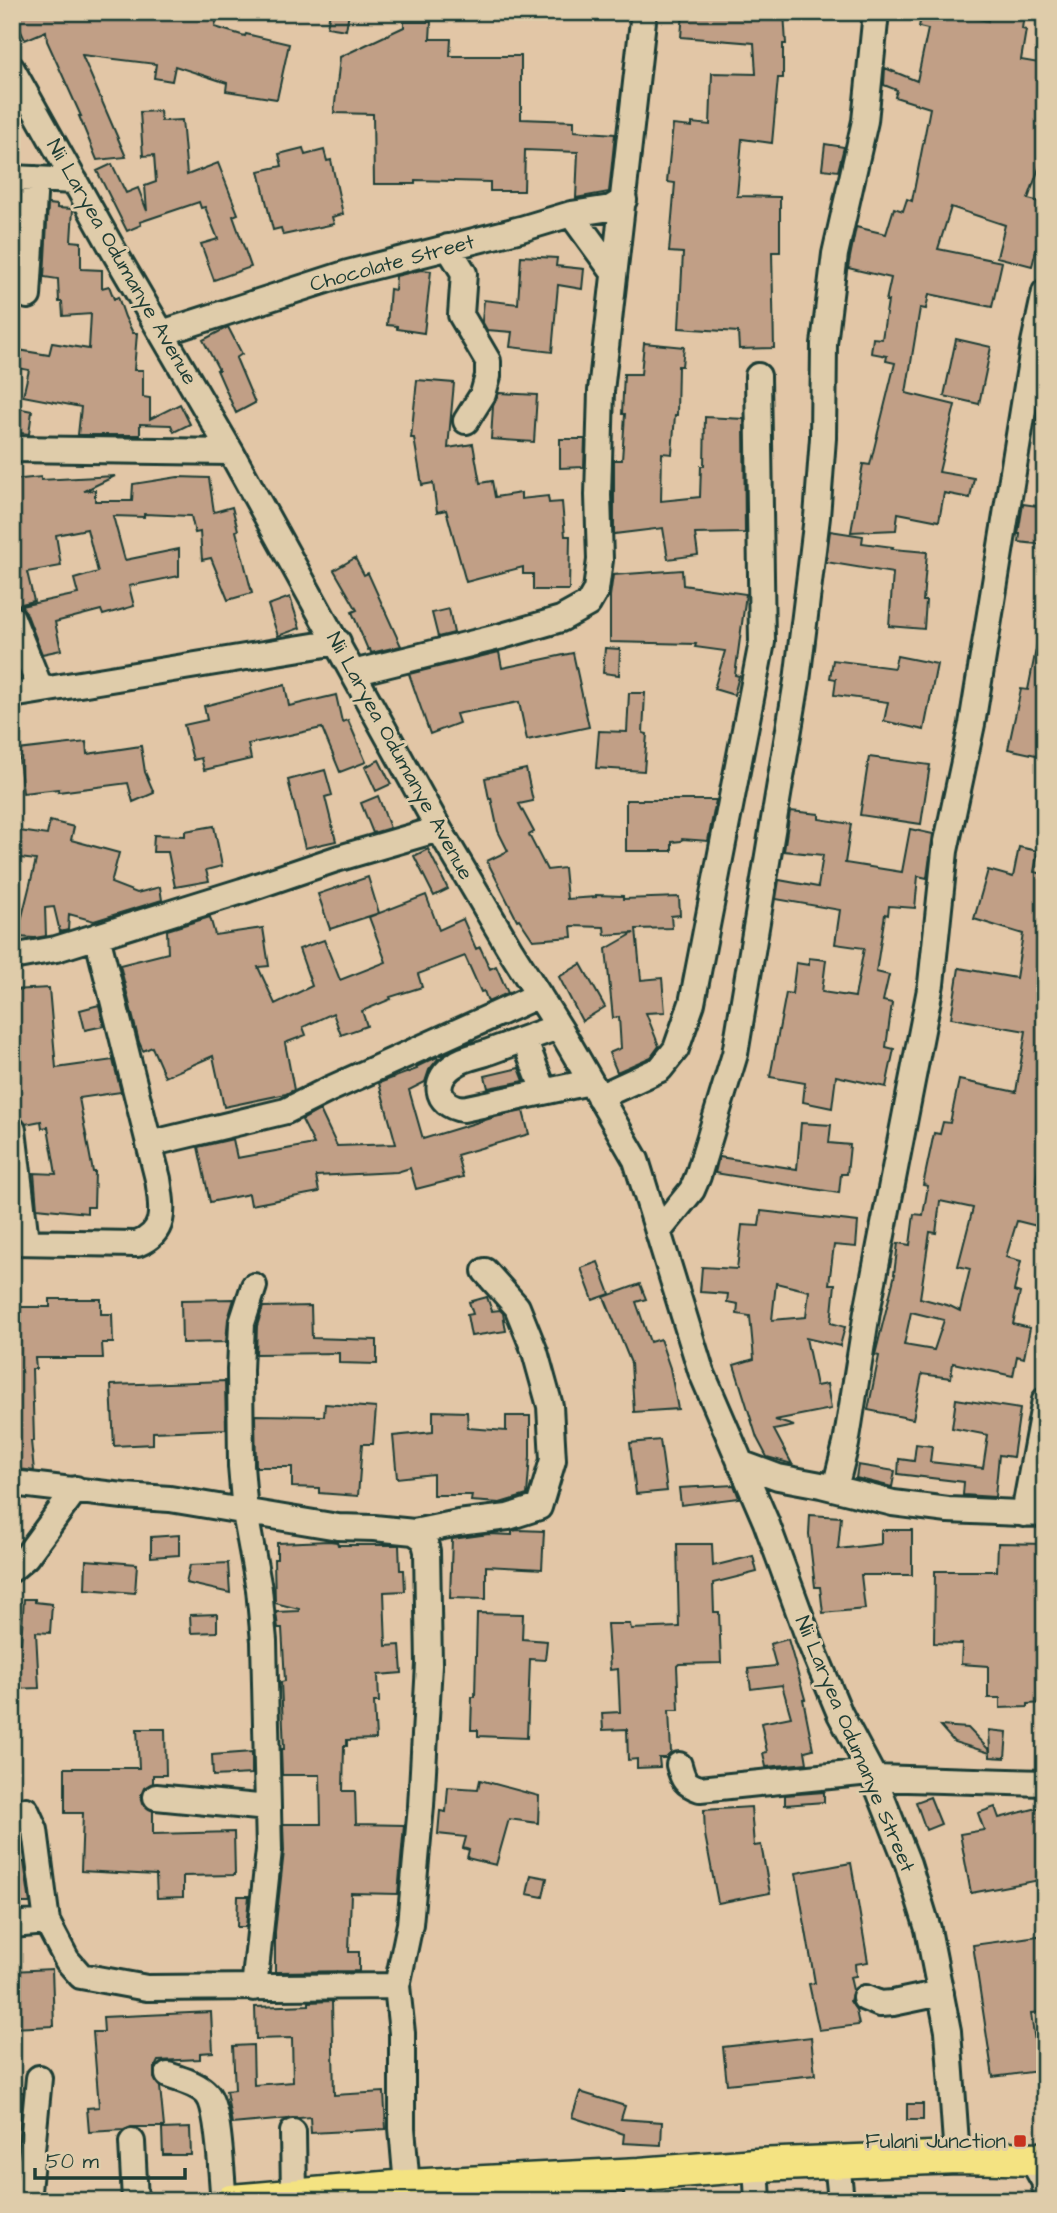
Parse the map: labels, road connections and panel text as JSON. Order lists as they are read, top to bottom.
{
  "streets": {
    "street": ["Nii Laryea Odumanye Avenue", "Chocolate Street", "Nii Laryea Odumanye Street"]
  },
  "crossings": [
    ["Nii Laryea Odumanye Avenue", "Chocolate Street"],
    ["Nii Laryea Odumanye Avenue", "Nii Laryea Odumanye Street"]
  ],
  "places": {
    "transit": ["Fulani Junction"]
  },
  "scale_bar": "50 m"
}
